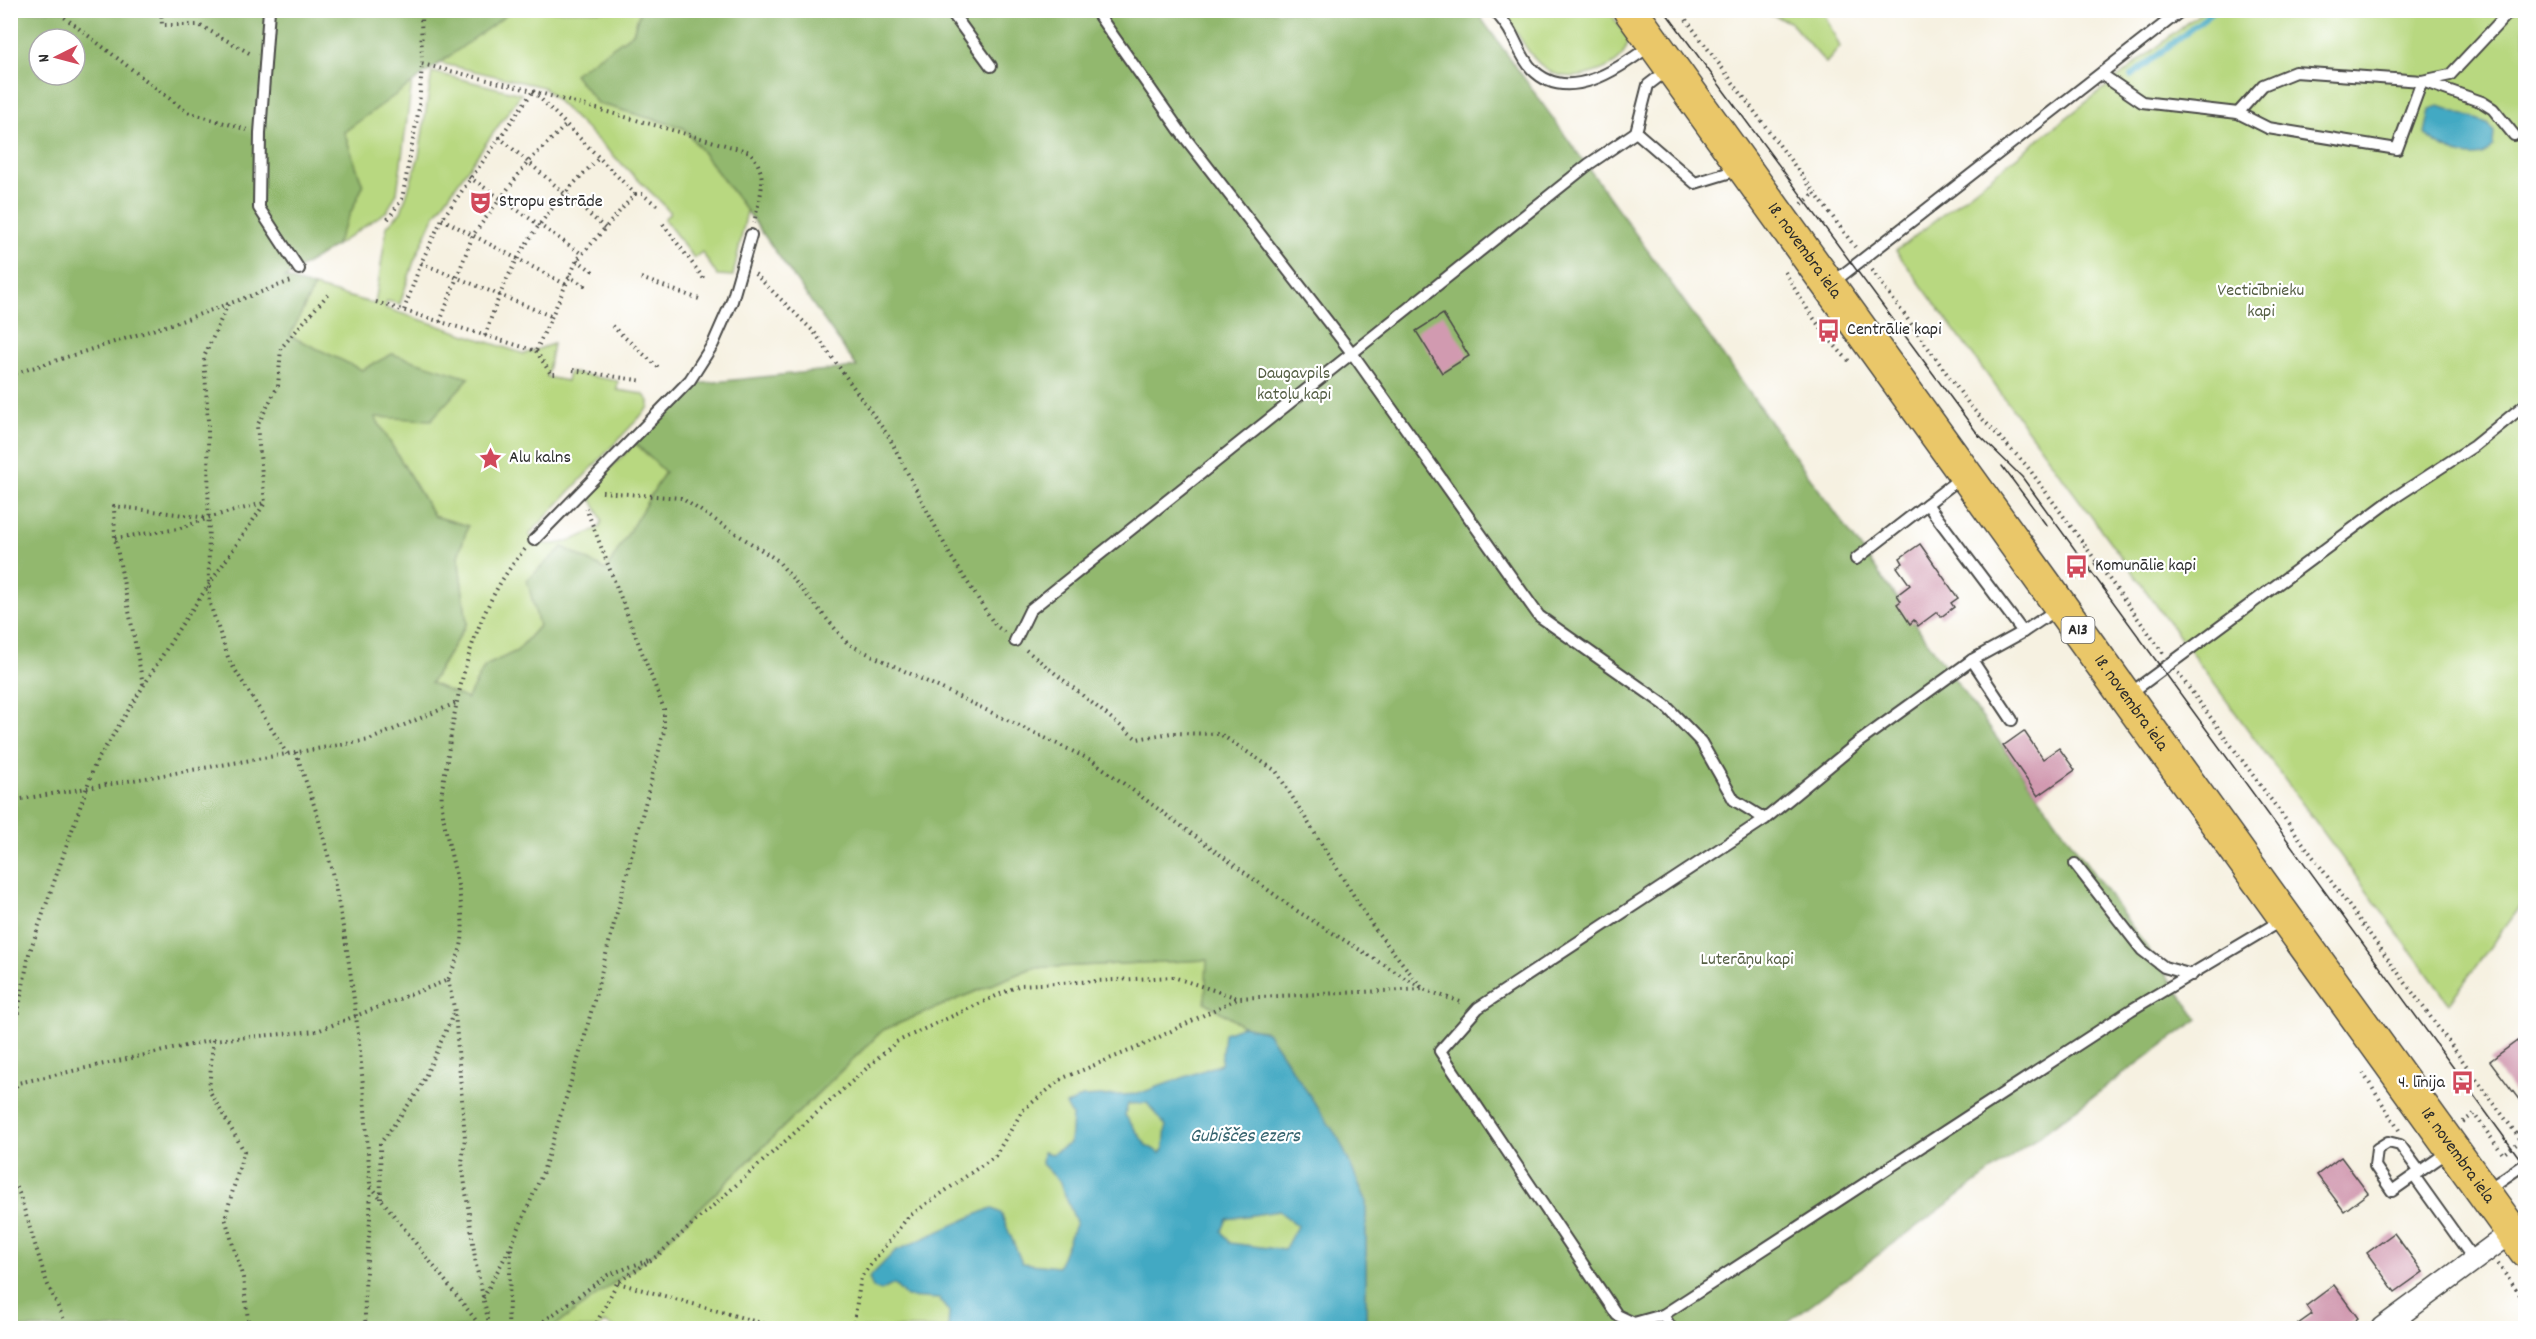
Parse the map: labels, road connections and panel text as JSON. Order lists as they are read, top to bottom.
{
  "streets": {
    "main road": ["18. novembra iela", "A13"]
  },
  "water": ["Gubiščes ezers"],
  "parks": ["Vecticībnieku kapi", "Daugavpils katoļu kapi", "Luterāņu kapi"],
  "places": {
    "theatre": ["Stropu estrāde"],
    "bus stop": ["Centrālie kapi", "Komunālie kapi", "4. līnija"],
    "place": ["Alu kalns"]
  },
  "north": "left"
}
